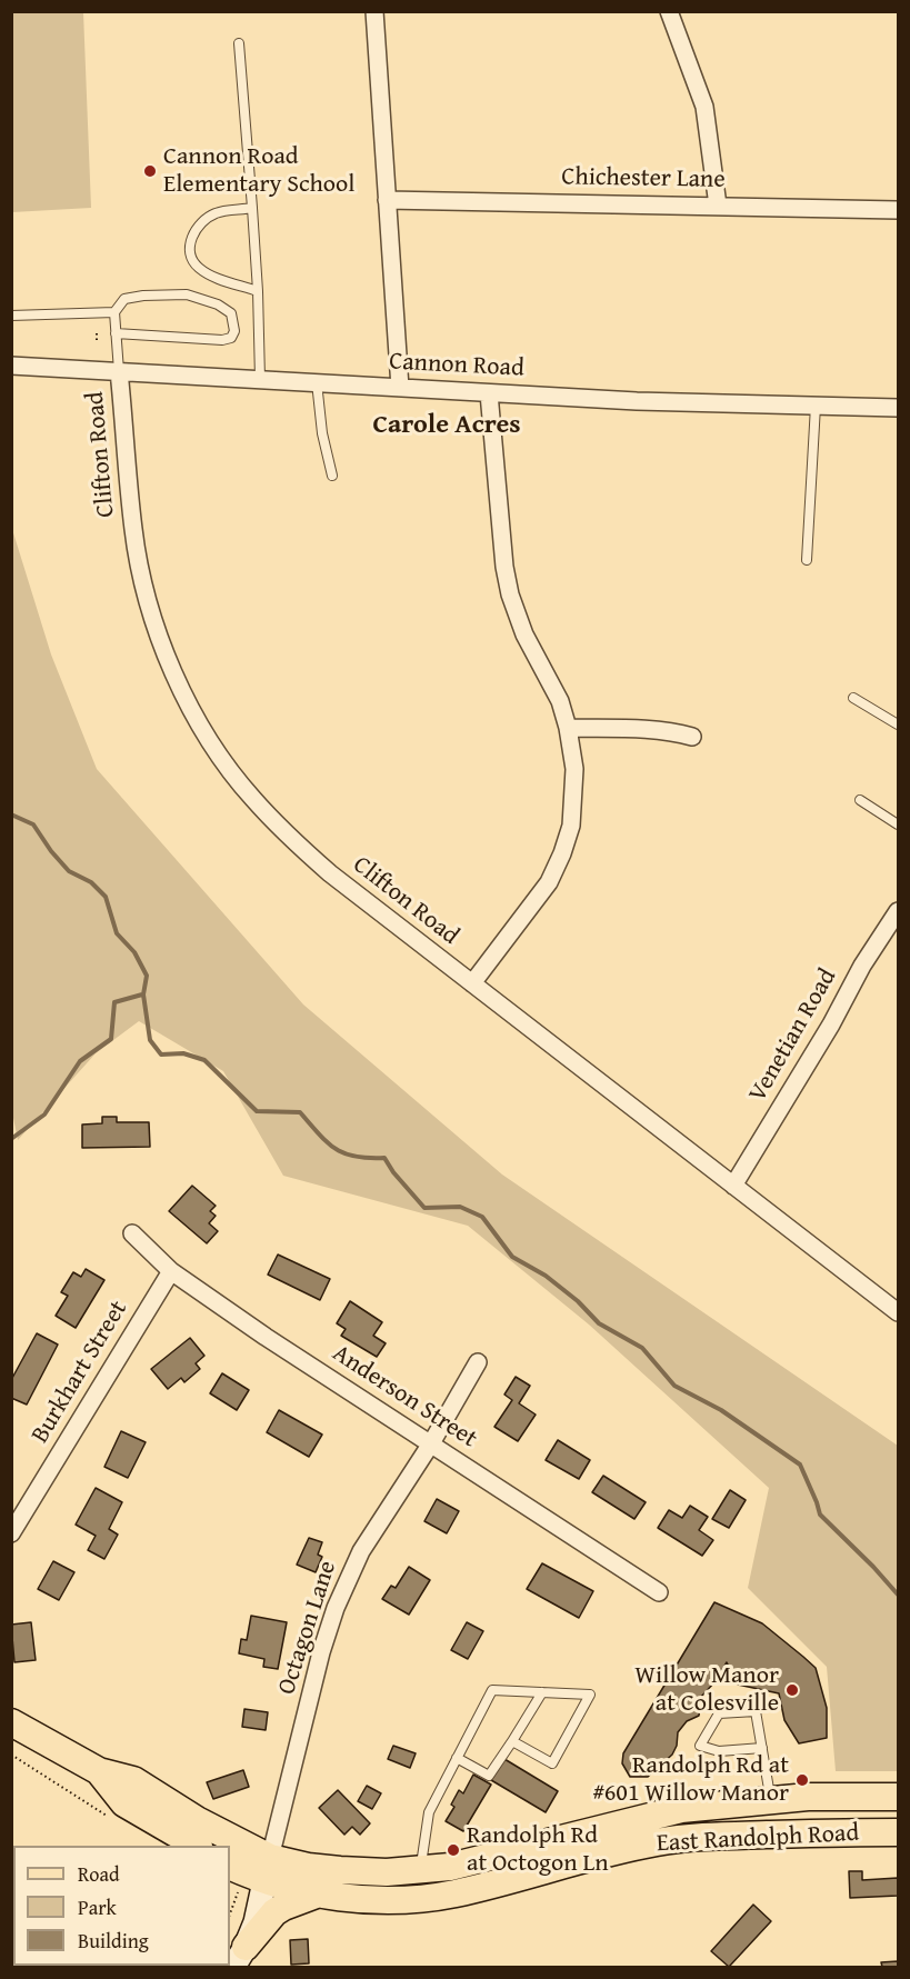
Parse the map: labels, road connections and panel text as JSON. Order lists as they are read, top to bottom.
{
  "streets": {
    "main road": ["East Randolph Road"],
    "street": [
      "Chichester Lane",
      "Cannon Road",
      "Clifton Road",
      "Venetian Road",
      "Burkhart Street",
      "Anderson Street",
      "Octagon Lane"
    ]
  },
  "crossings": [
    ["Cannon Road", "Clifton Road"],
    ["Clifton Road", "Venetian Road"],
    ["Burkhart Street", "Anderson Street"],
    ["Anderson Street", "Octagon Lane"],
    ["Octagon Lane", "East Randolph Road"]
  ],
  "districts": ["Carole Acres"],
  "places": [
    "Cannon Road Elementary School",
    "Willow Manor at Colesville",
    "Randolph Rd at #601 Willow Manor",
    "Randolph Rd at Octogon Ln"
  ],
  "legend": ["Road", "Park", "Building"]
}
